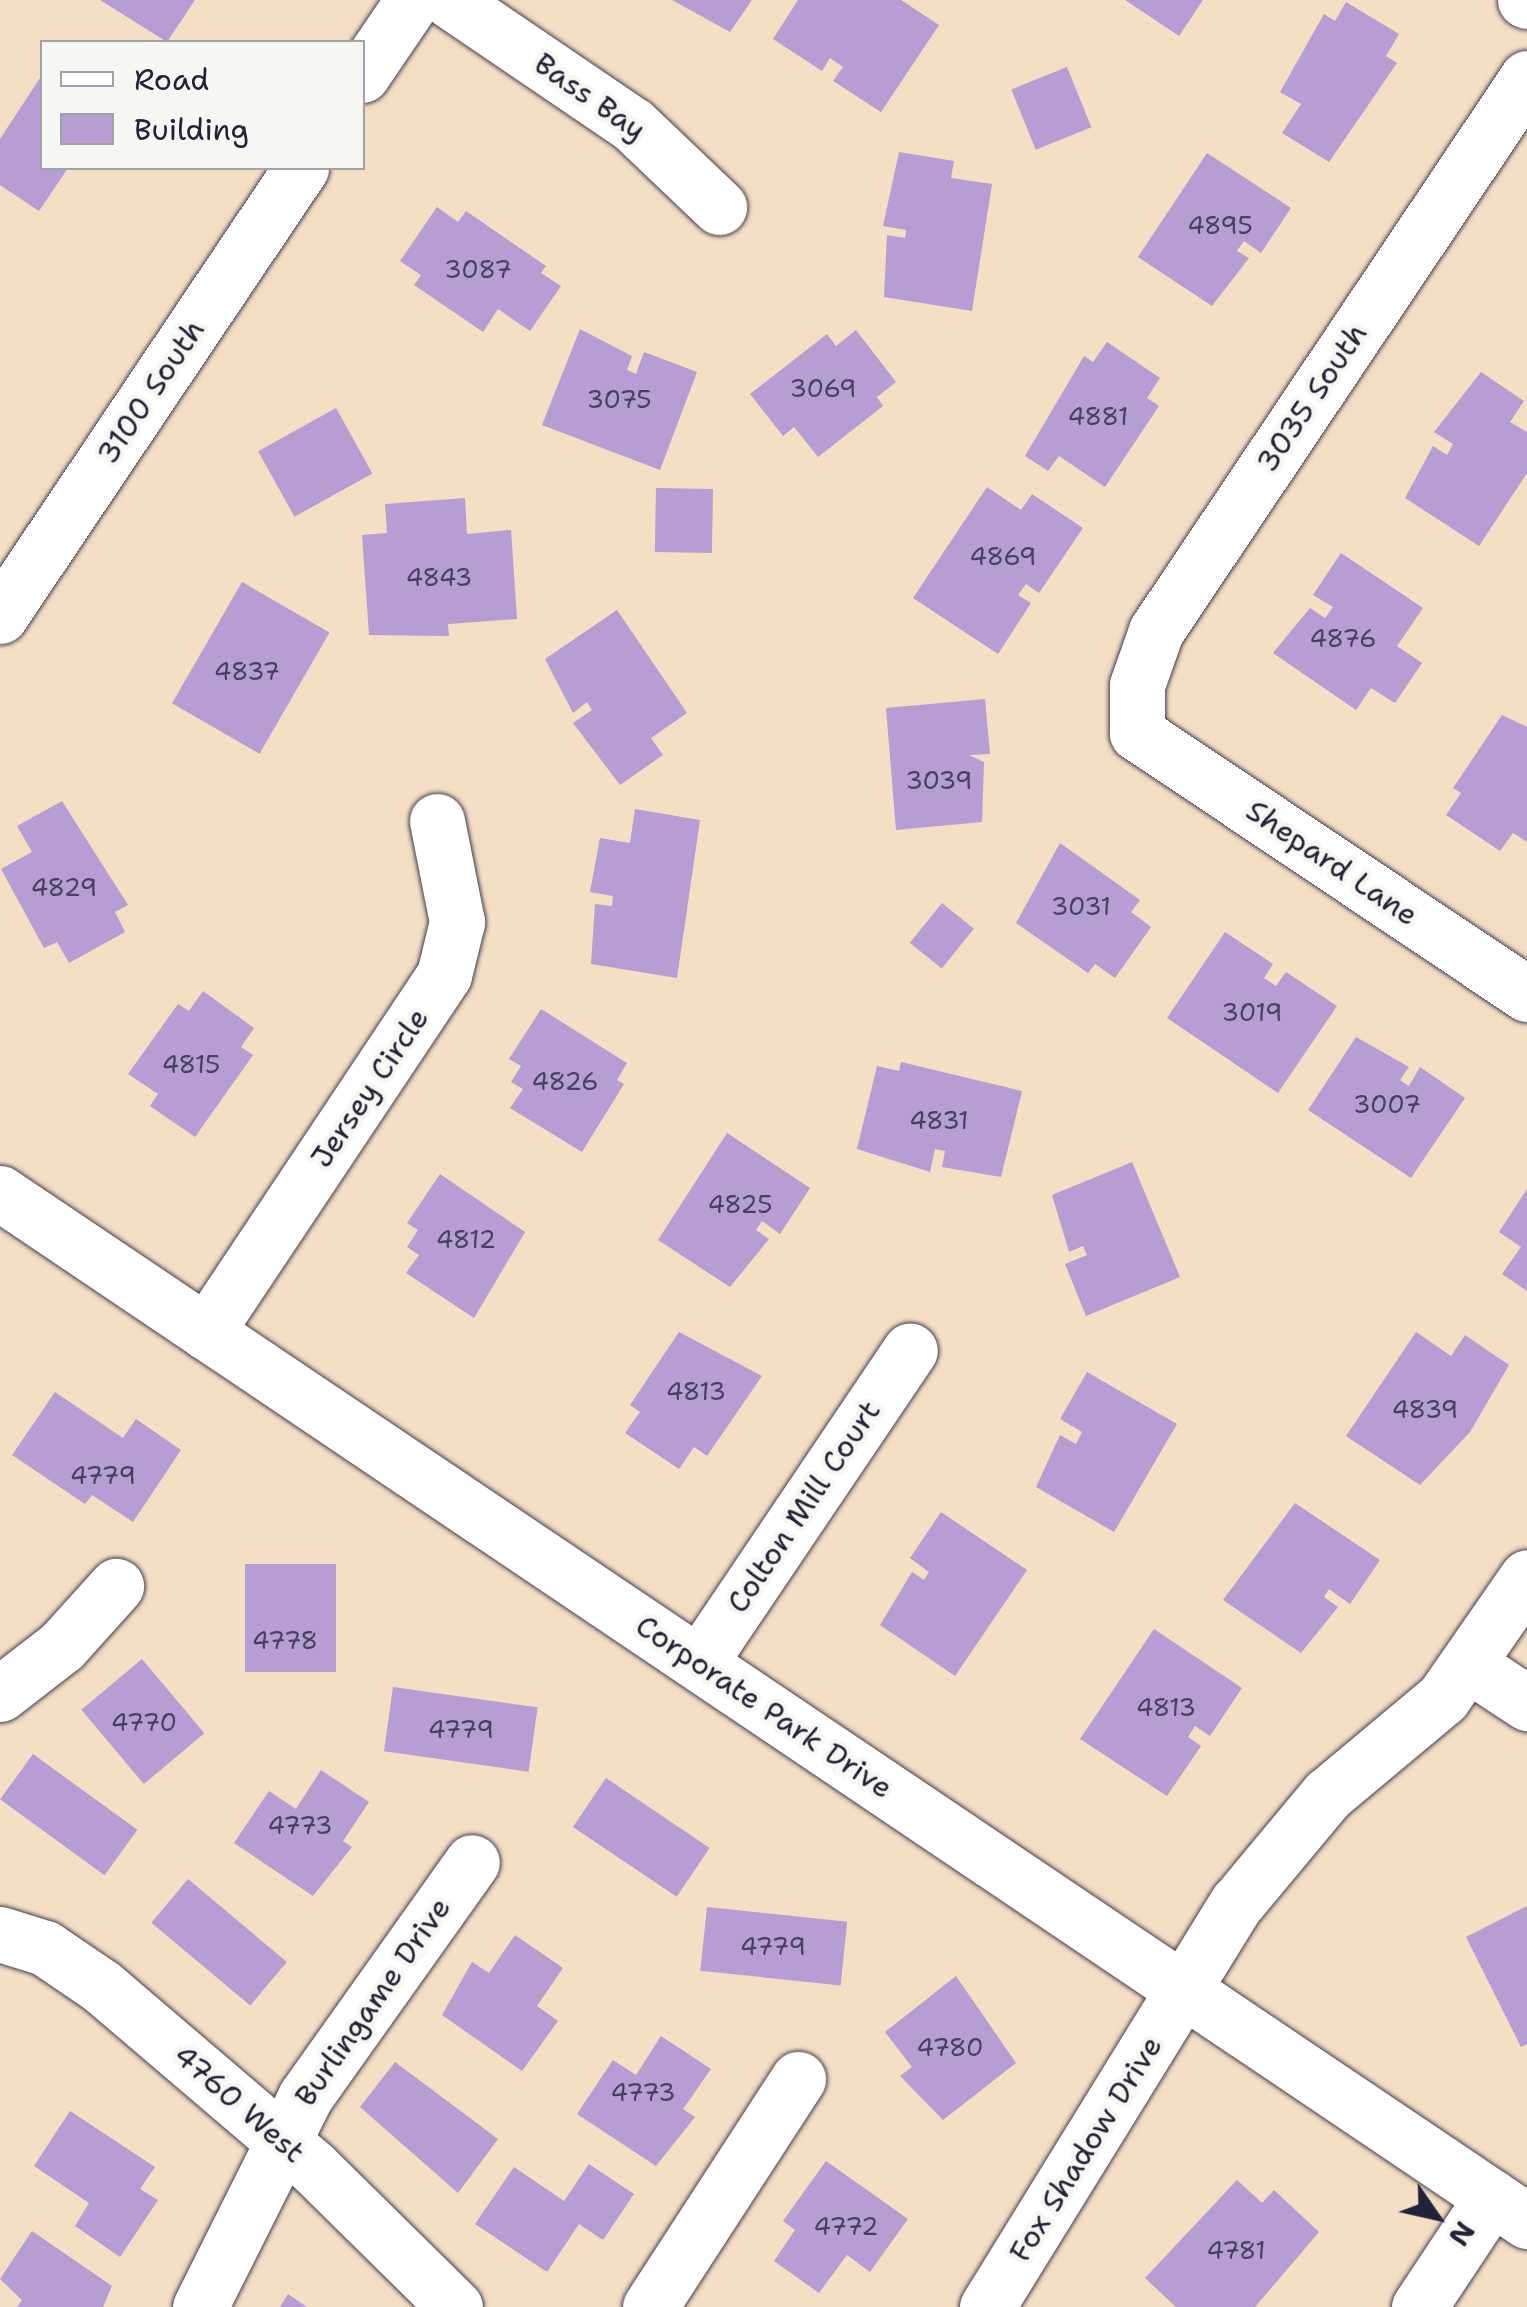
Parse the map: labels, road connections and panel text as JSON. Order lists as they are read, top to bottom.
{
  "streets": {
    "street": [
      "Bass Bay",
      "3100 South",
      "3035 South",
      "Shepard Lane",
      "Jersey Circle",
      "Colton Mill Court",
      "Corporate Park Drive",
      "Burlingame Drive",
      "4760 West",
      "Fox Shadow Drive"
    ]
  },
  "crossings": [
    ["3035 South", "Shepard Lane"],
    ["Jersey Circle", "Corporate Park Drive"],
    ["Colton Mill Court", "Corporate Park Drive"],
    ["Corporate Park Drive", "Fox Shadow Drive"],
    ["Burlingame Drive", "4760 West"]
  ],
  "house_numbers": [
    "4895",
    "3087",
    "3069",
    "3075",
    "4881",
    "4869",
    "4843",
    "4876",
    "4837",
    "3039",
    "4829",
    "3031",
    "3019",
    "4815",
    "4826",
    "3007",
    "4831",
    "4825",
    "4812",
    "4813",
    "4839",
    "4779",
    "4778",
    "4813",
    "4770",
    "4779",
    "4773",
    "4779",
    "4780",
    "4773",
    "4772",
    "4781"
  ],
  "legend": ["Road", "Building"],
  "north": "bottom right"
}
